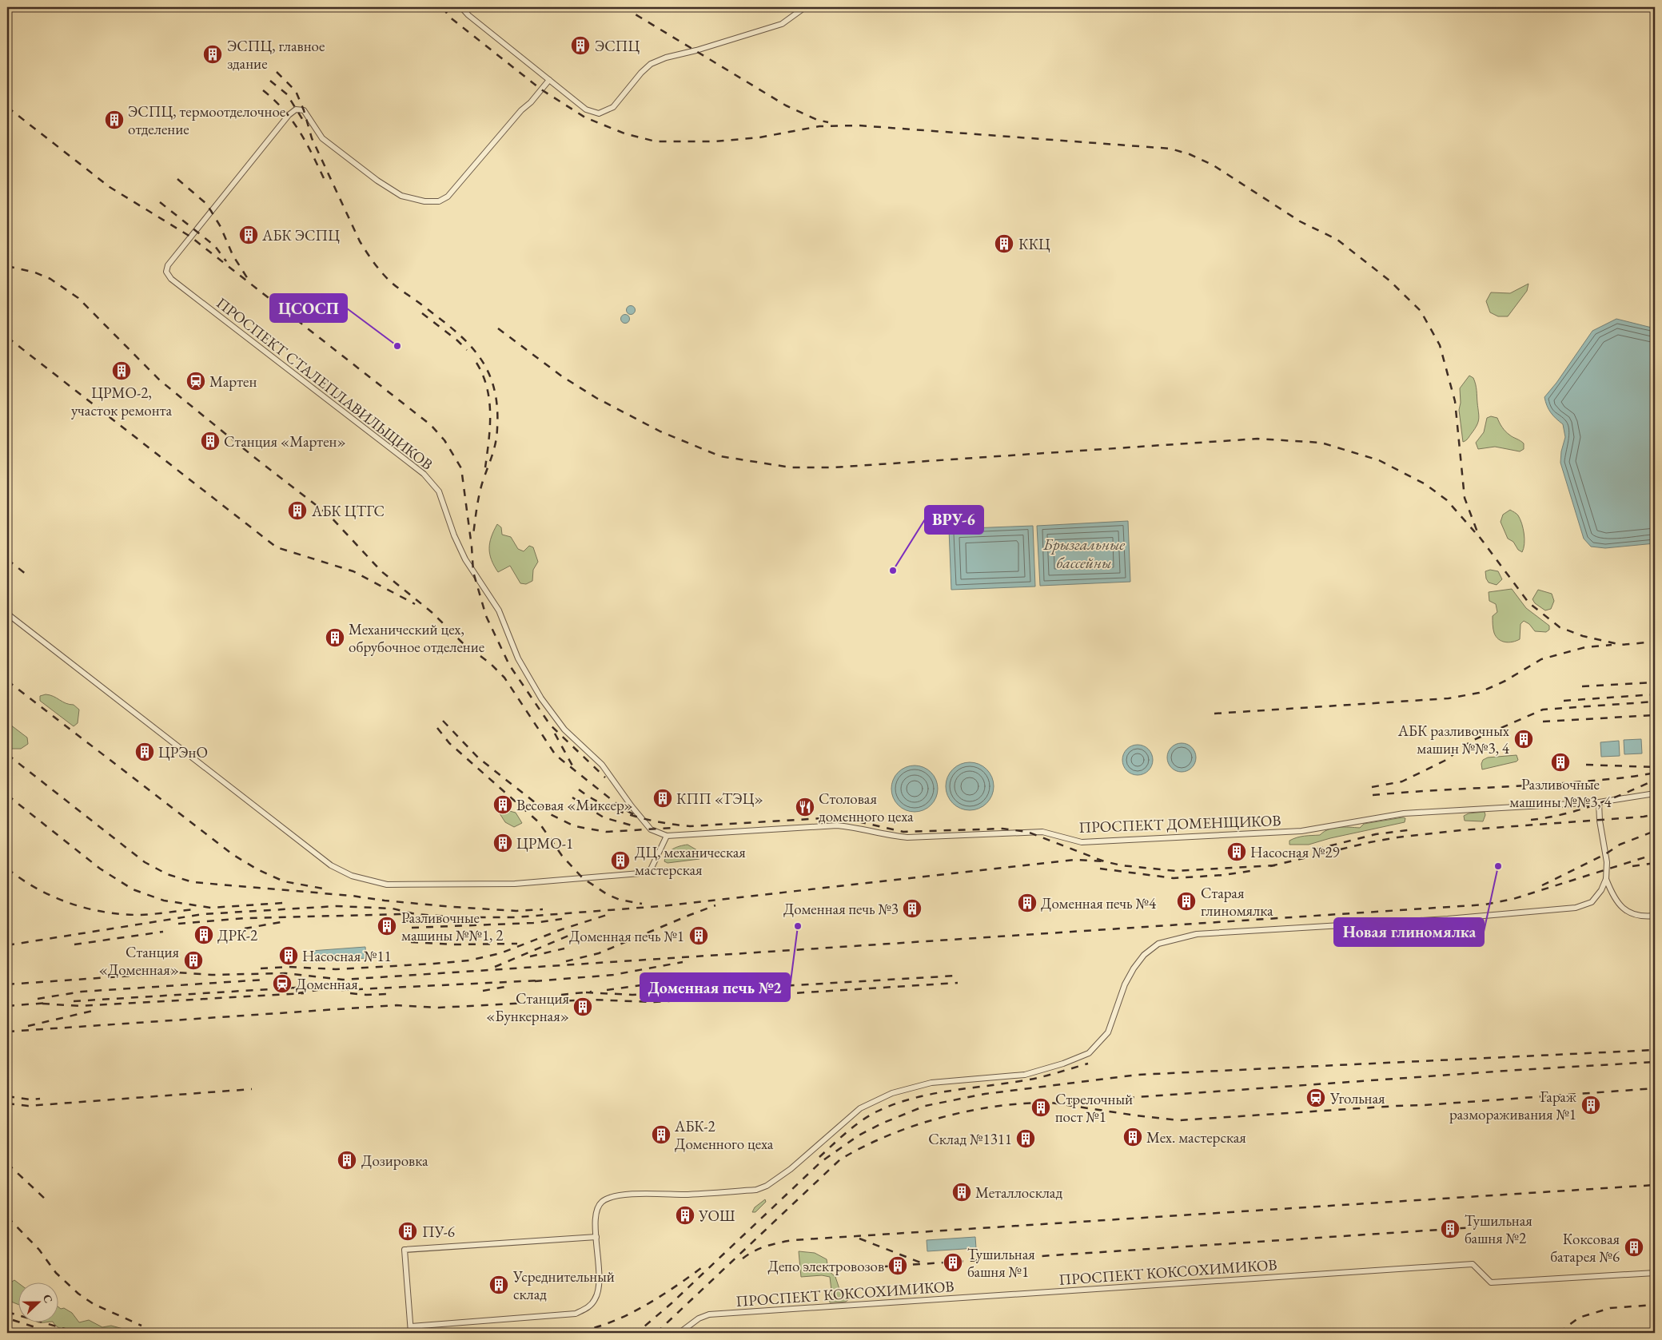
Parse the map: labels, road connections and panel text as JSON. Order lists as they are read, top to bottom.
{
  "streets": {
    "street": ["ПРОСПЕКТ СТАЛЕПЛАВИЛЬЩИКОВ", "ПРОСПЕКТ ДОМЕНЩИКОВ", "ПРОСПЕКТ КОКСОХИМИКОВ"]
  },
  "crossings": [
    ["ПРОСПЕКТ СТАЛЕПЛАВИЛЬЩИКОВ", "ПРОСПЕКТ ДОМЕНЩИКОВ"]
  ],
  "water": ["Брызгальные бассейны"],
  "places": {
    "building": [
      "ЭСПЦ",
      "ЭСПЦ, главное здание",
      "ЭСПЦ, термоотделочное отделение",
      "АБК ЭСПЦ",
      "ККЦ",
      "ЦРМО-2, участок ремонта",
      "Станция «Мартен»",
      "АБК ЦТГС",
      "Механический цех, обрубочное отделение",
      "АБК разливочных машин №№3, 4",
      "ЦРЭнО",
      "Разливочные машины №№3, 4",
      "КПП «ТЭЦ»",
      "Весовая «Миксер»",
      "ЦРМО-1",
      "Насосная №29",
      "ДЦ, механическая мастерская",
      "Старая глиномялка",
      "Доменная печь №4",
      "Доменная печь №3",
      "Разливочные машины №№1, 2",
      "ДРК-2",
      "Доменная печь №1",
      "Насосная №11",
      "Станция «Доменная»",
      "Станция «Бункерная»",
      "Гараж размораживания №1",
      "Стрелочный пост №1",
      "АБК-2 Доменного цеха",
      "Мех. мастерская",
      "Склад №1311",
      "Дозировка",
      "Металлосклад",
      "УОШ",
      "Тушильная башня №2",
      "ПУ-6",
      "Коксовая батарея №6",
      "Тушильная башня №1",
      "Депо электровозов",
      "Усреднительный склад"
    ],
    "other": [
      "ЦСОСП",
      "ВРУ-6",
      "Новая глиномялка",
      "Доменная печь №2"
    ],
    "station": ["Мартен", "Доменная", "Угольная"],
    "restaurant": ["Столовая доменного цеха"]
  },
  "north": "right"
}
